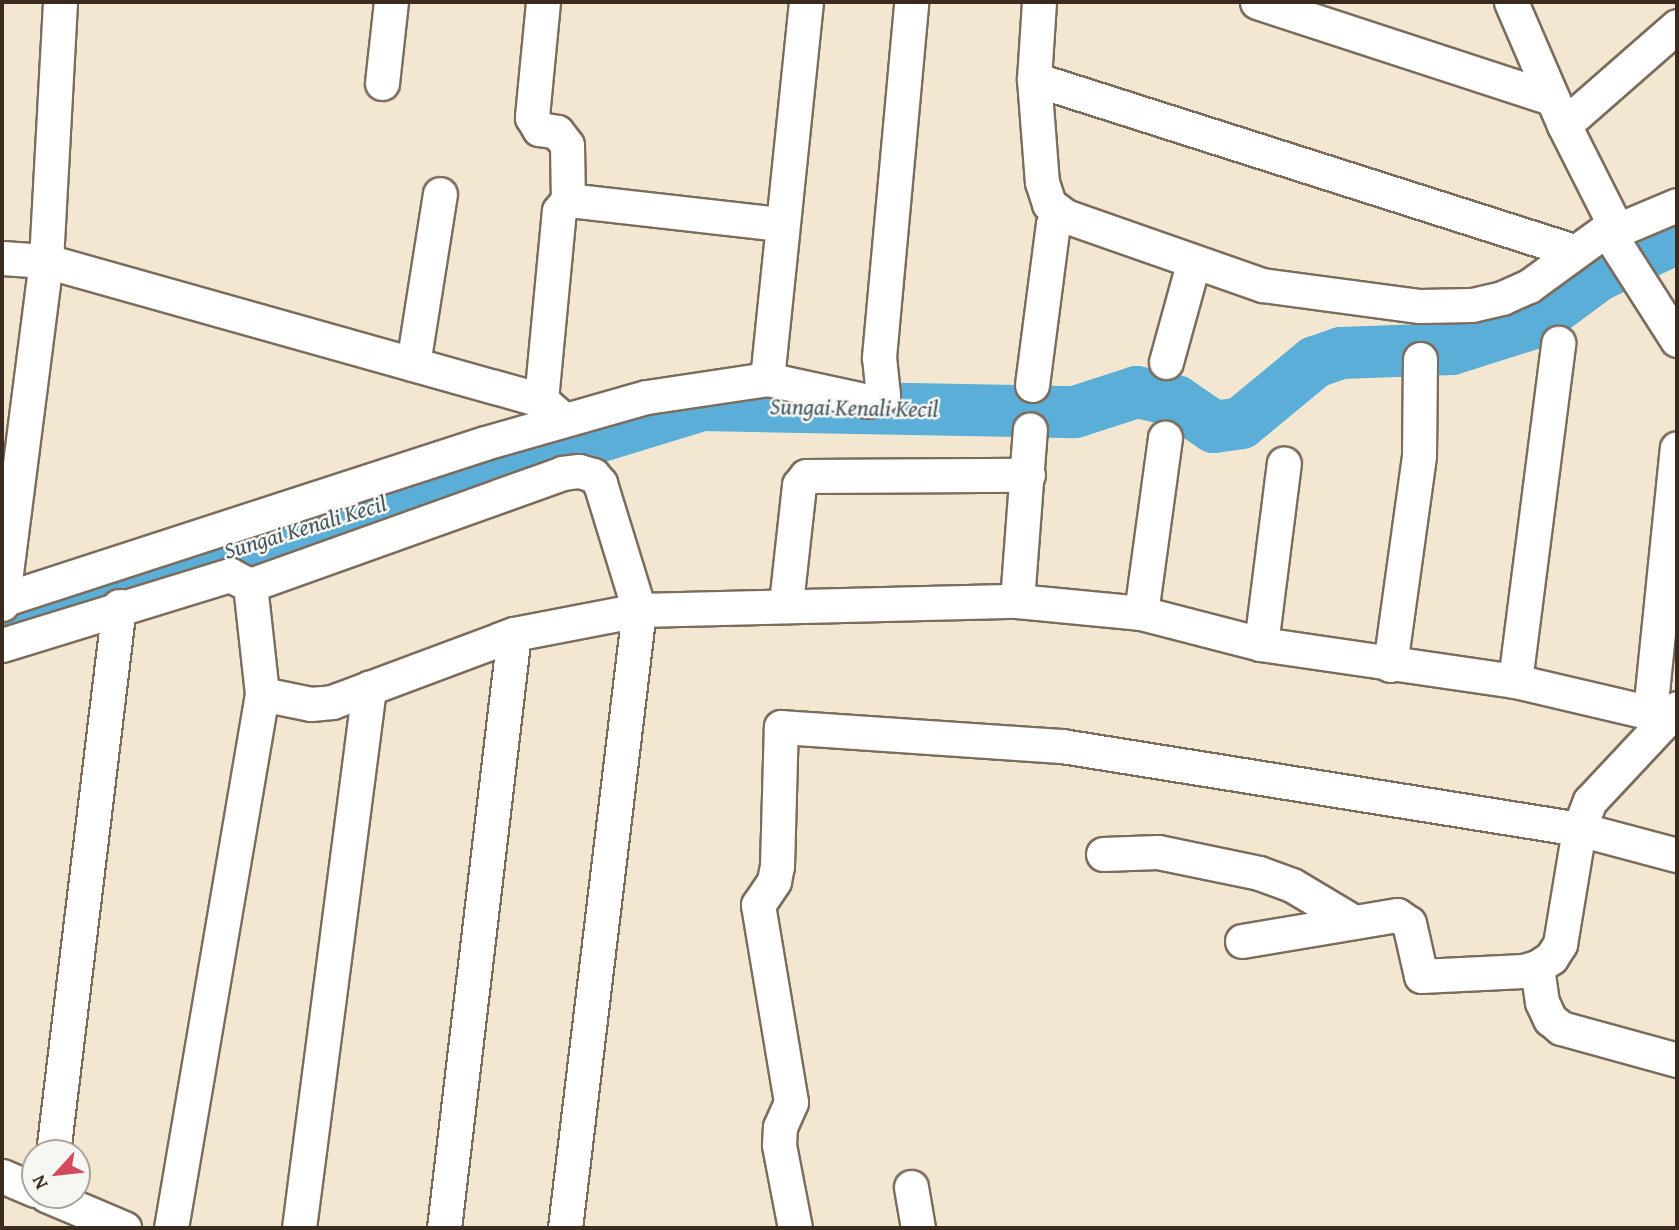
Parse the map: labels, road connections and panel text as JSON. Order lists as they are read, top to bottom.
{
  "water": ["Sungai Kenali Kecil"],
  "north": "bottom left"
}
